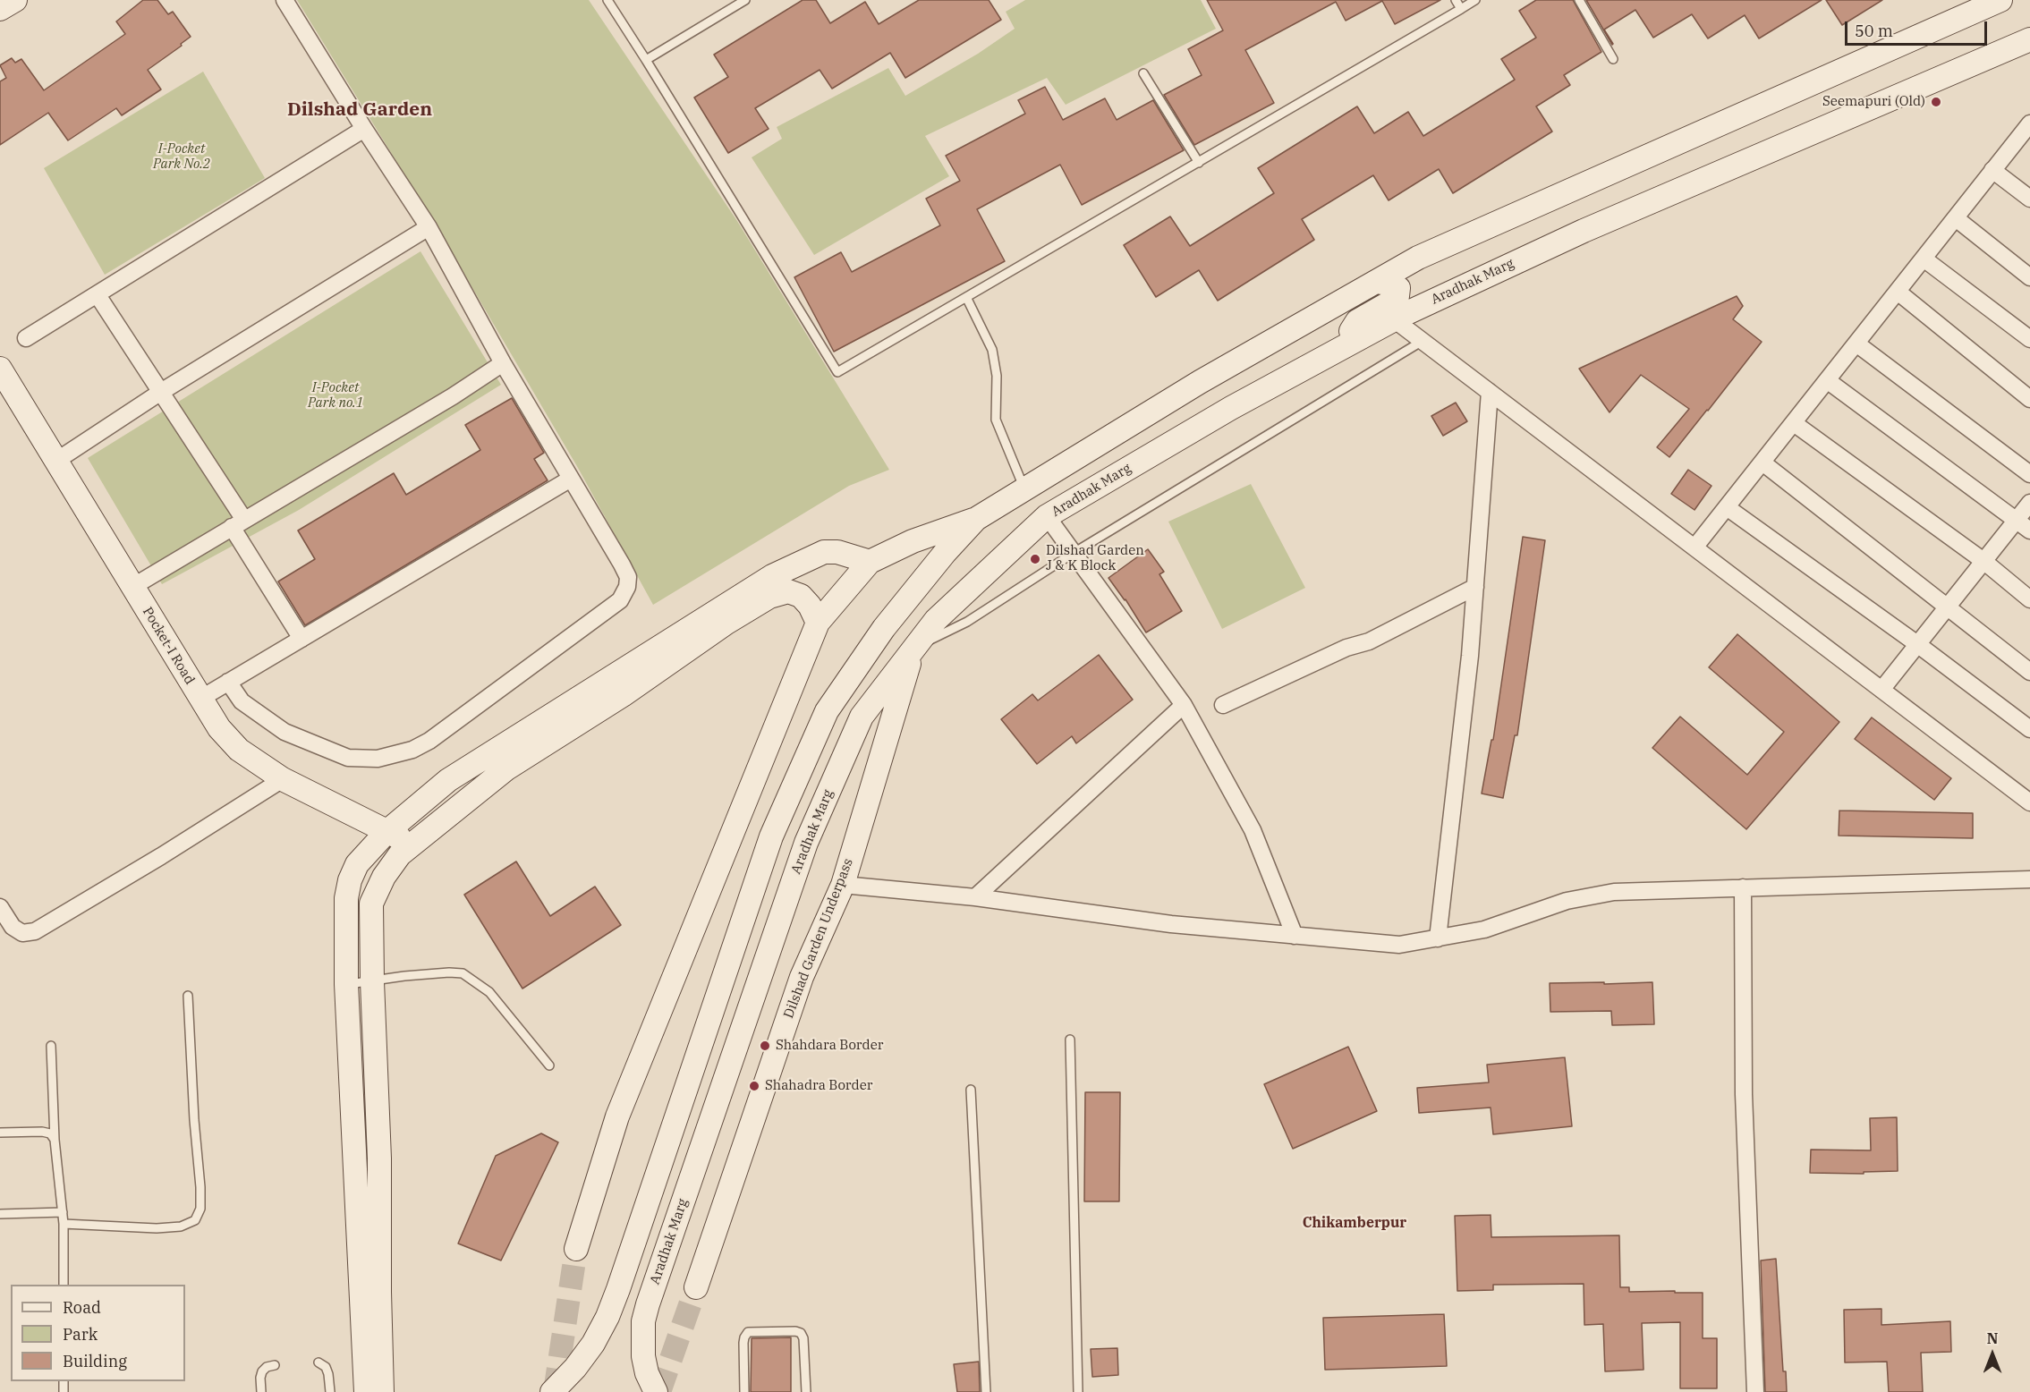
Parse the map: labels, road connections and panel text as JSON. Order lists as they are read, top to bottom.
{
  "streets": {
    "main road": ["Aradhak Marg", "Pocket-I Road", "Dilshad Garden Underpass"]
  },
  "crossings": [
    ["Aradhak Marg", "Dilshad Garden Underpass"]
  ],
  "districts": ["Dilshad Garden", "Chikamberpur"],
  "parks": ["I-Pocket Park No.2", "I-Pocket Park no.1"],
  "places": [
    "Seemapuri (Old)",
    "Dilshad Garden J & K Block",
    "Shahdara Border",
    "Shahadra Border"
  ],
  "legend": ["Road", "Park", "Building"],
  "scale_bar": "50 m",
  "north": "top"
}
